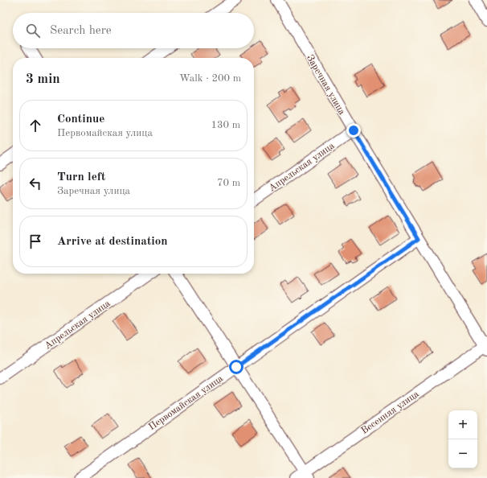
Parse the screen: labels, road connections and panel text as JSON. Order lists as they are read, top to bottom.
{
  "streets": {
    "street": [
      "Заречная улица",
      "Апрельская улица",
      "Первомайская улица",
      "Весенняя улица"
    ]
  },
  "crossings": [
    ["Заречная улица", "Апрельская улица"],
    ["Заречная улица", "Первомайская улица"],
    ["Заречная улица", "Весенняя улица"]
  ],
  "page": {
    "search": "Search here",
    "heading": ["3 min", "Walk · 200 m"],
    "list": [
      ["Continue", "Первомайская улица", "130 m"],
      ["Turn left", "Заречная улица", "70 m"],
      "Arrive at destination"
    ],
    "map_buttons": ["+", "−"]
  }
}
